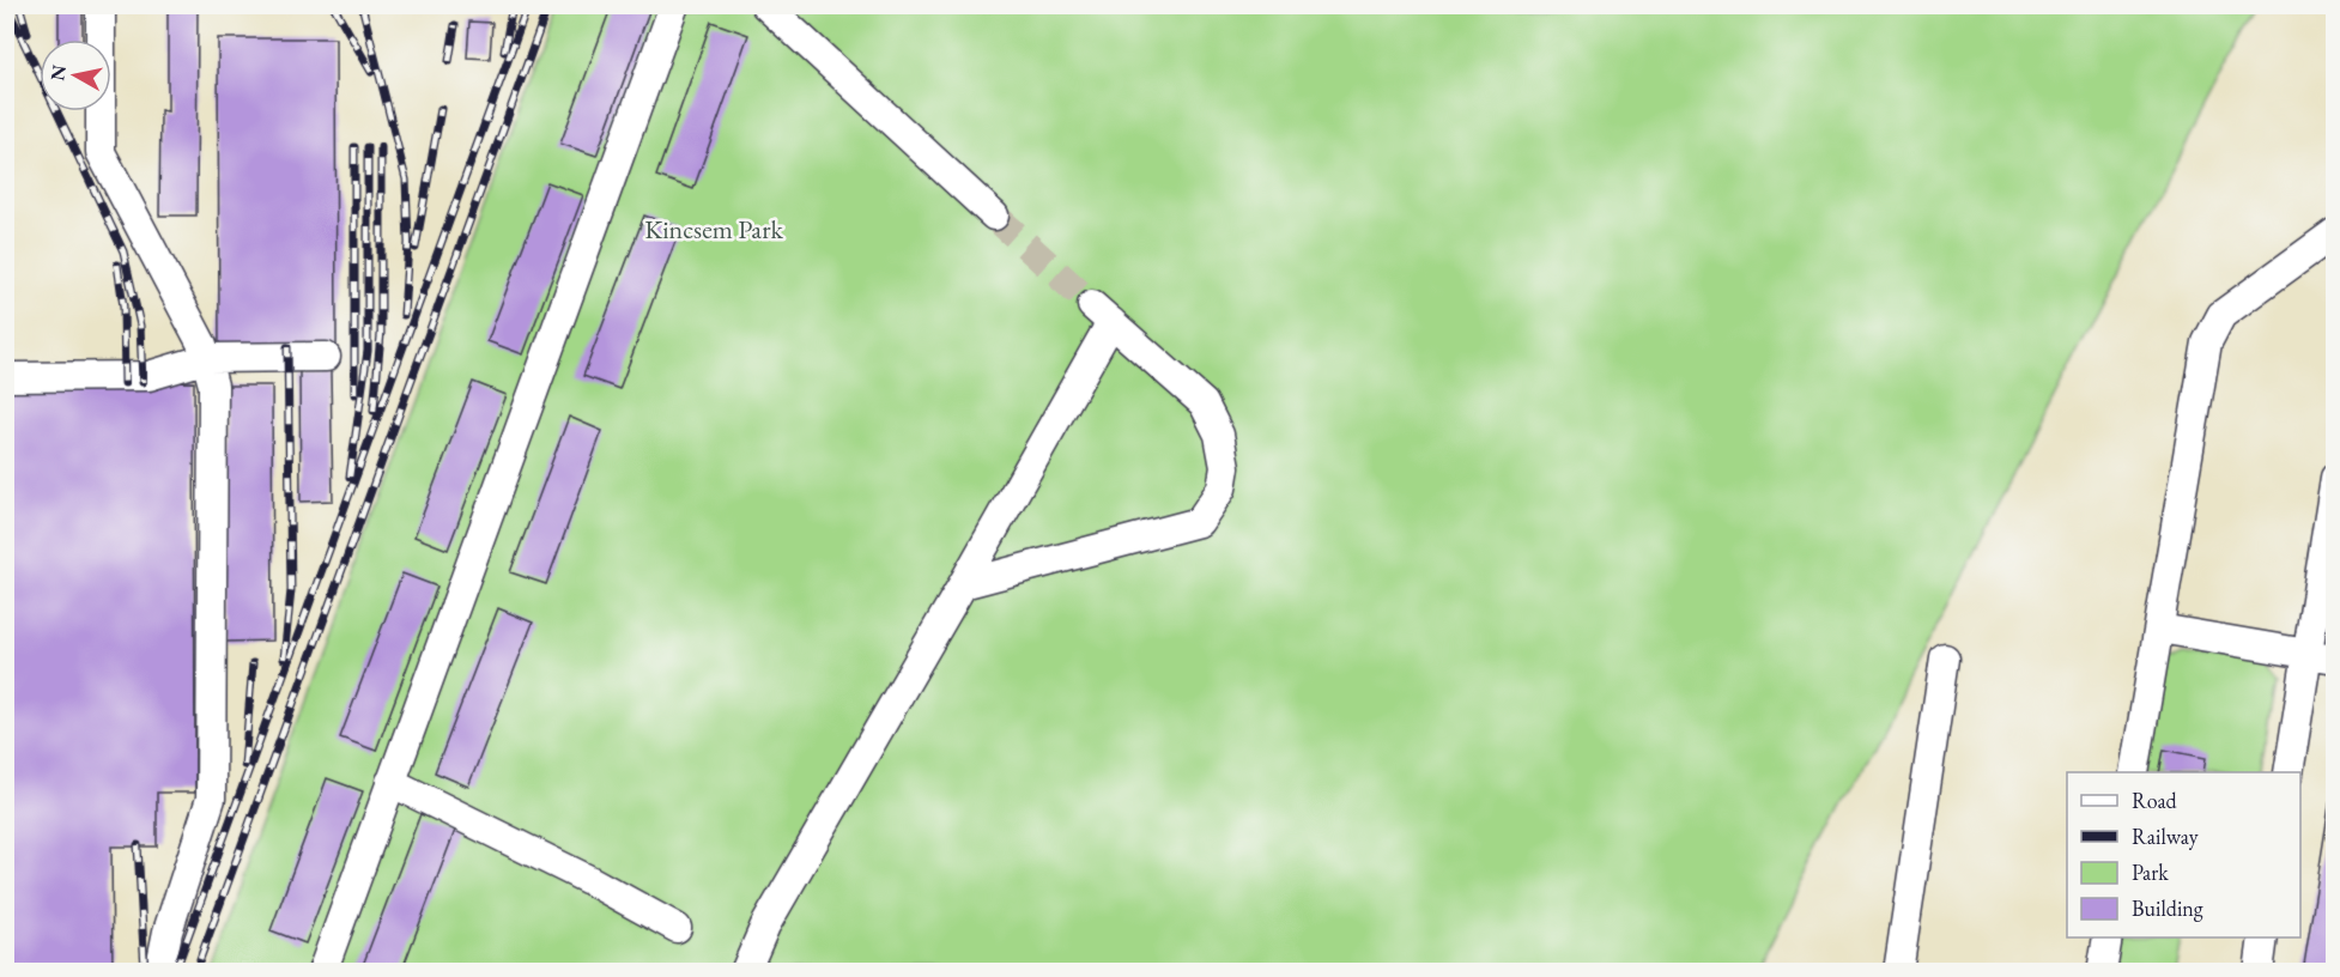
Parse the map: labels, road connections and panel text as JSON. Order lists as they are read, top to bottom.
{
  "parks": ["Kincsem Park"],
  "legend": [
    "Road",
    "Railway",
    "Park",
    "Building"
  ],
  "north": "left"
}
